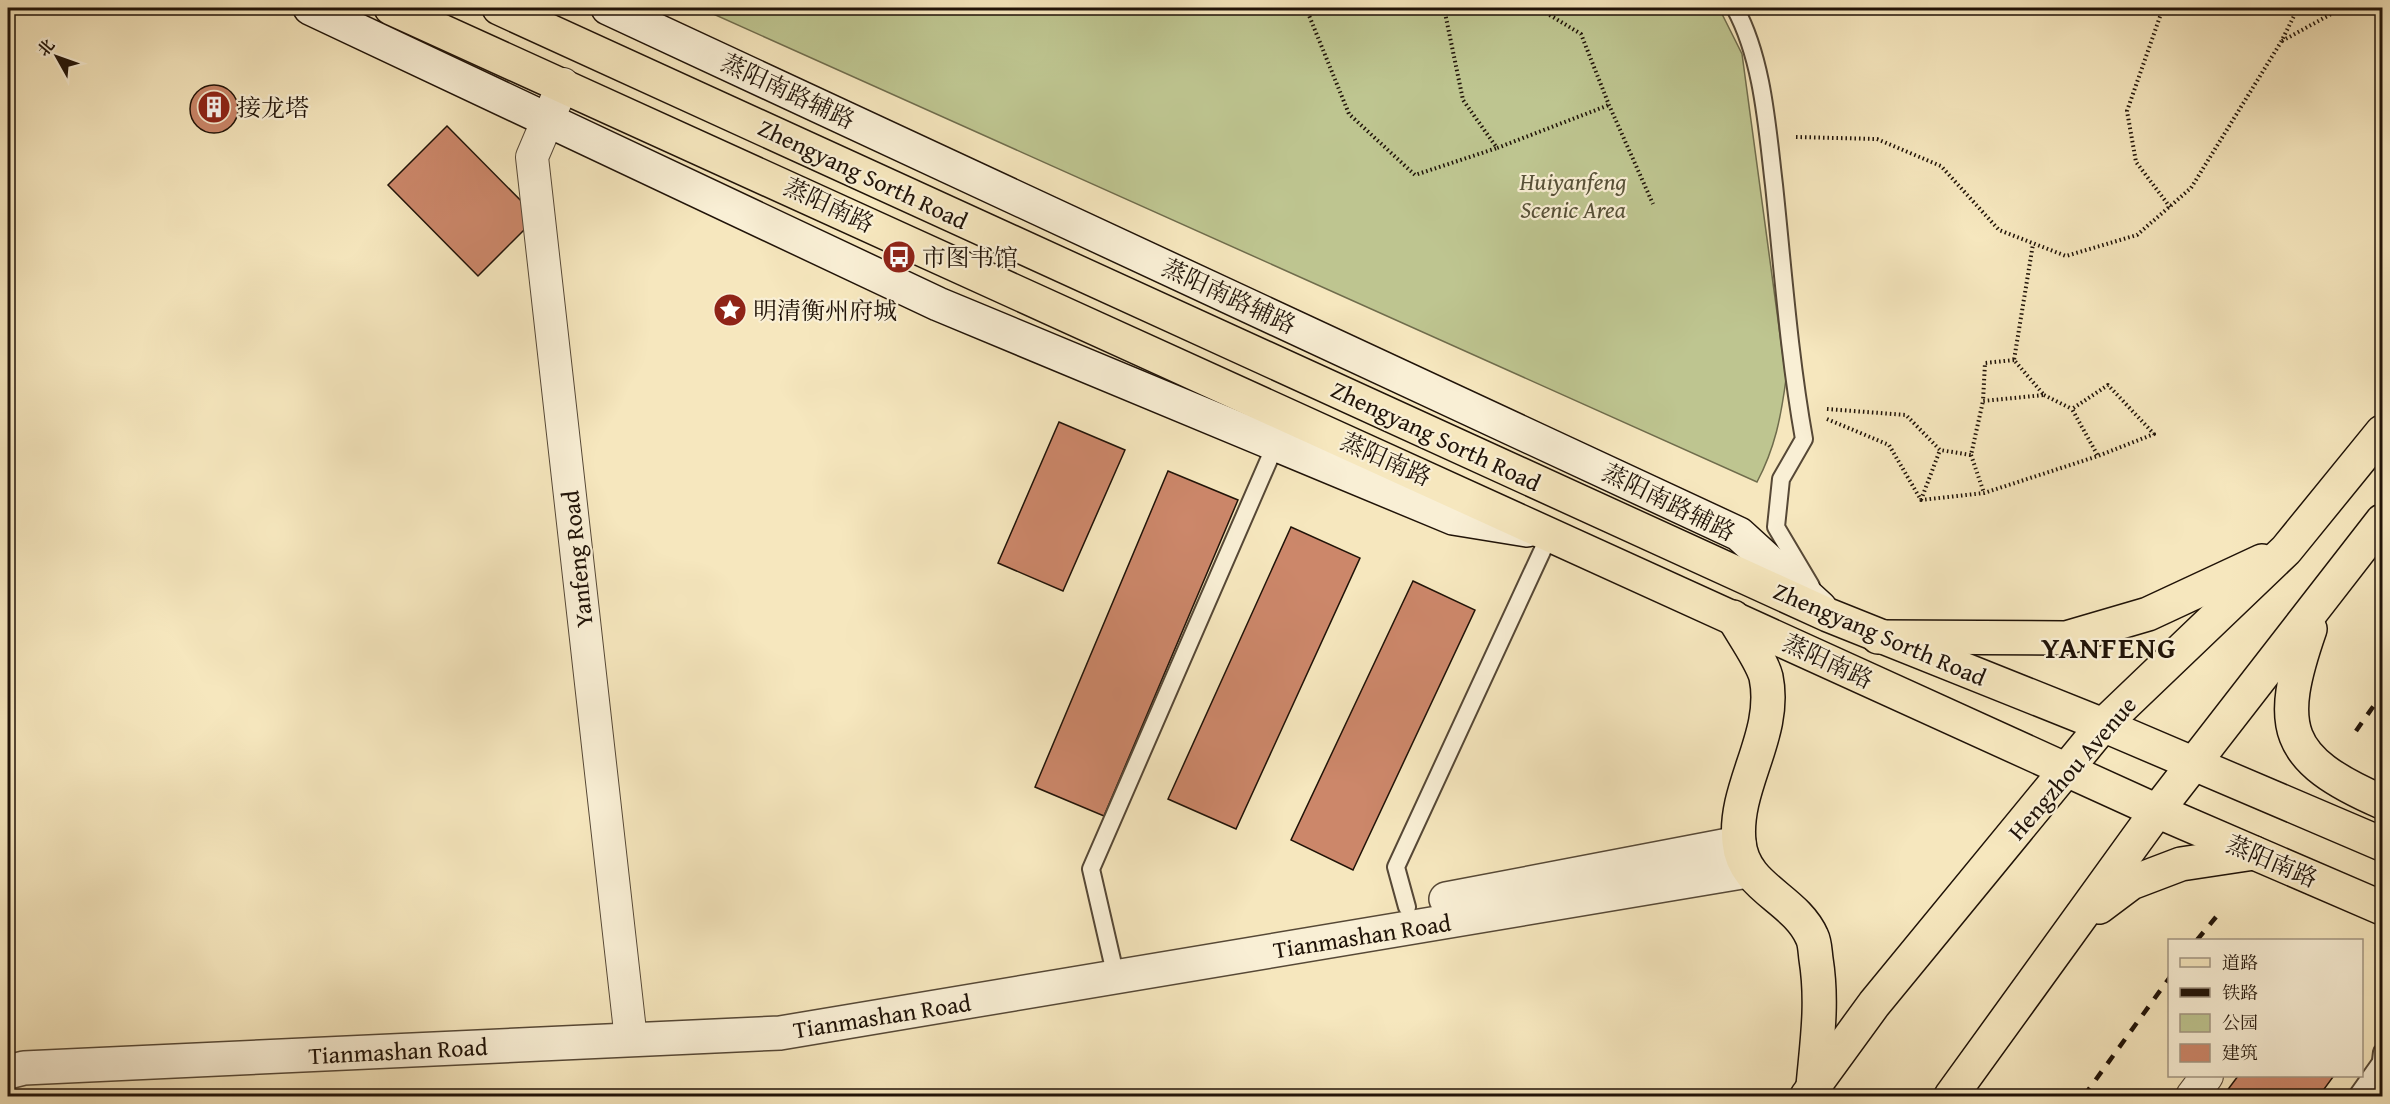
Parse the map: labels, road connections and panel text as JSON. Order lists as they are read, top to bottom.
{
  "streets": {
    "main road": ["Zhengyang Sorth Road", "蒸阳南路", "Hengzhou Avenue"],
    "street": ["蒸阳南路辅路", "Yanfeng Road", "Tianmashan Road"]
  },
  "crossings": [
    ["蒸阳南路辅路", "Zhengyang Sorth Road"],
    ["Zhengyang Sorth Road", "Hengzhou Avenue"],
    ["蒸阳南路", "Yanfeng Road"],
    ["蒸阳南路", "Hengzhou Avenue"],
    ["Yanfeng Road", "Tianmashan Road"]
  ],
  "districts": ["YANFENG"],
  "parks": ["Huiyanfeng Scenic Area"],
  "places": {
    "building": ["接龙塔"],
    "bus stop": ["市图书馆"],
    "place": ["明清衡州府城"]
  },
  "legend": [
    "道路",
    "铁路",
    "公园",
    "建筑"
  ],
  "north": "top left"
}
